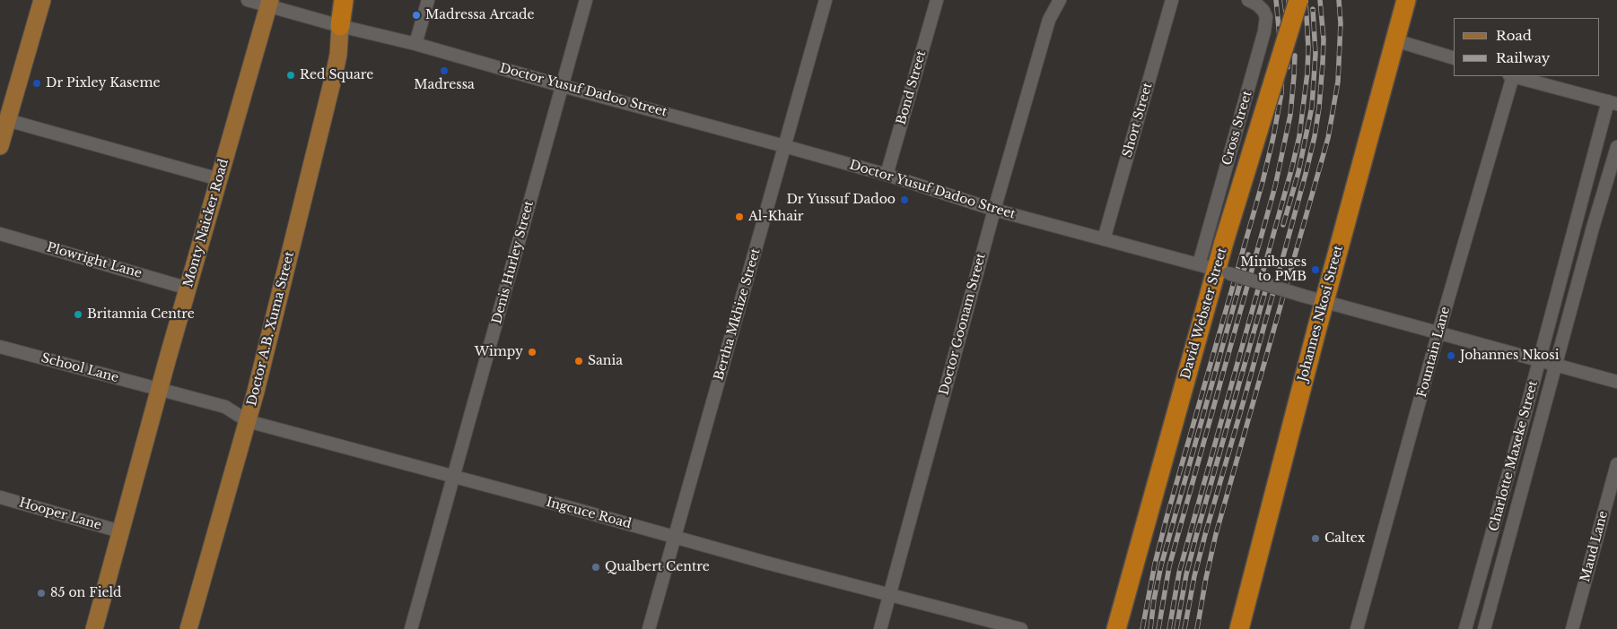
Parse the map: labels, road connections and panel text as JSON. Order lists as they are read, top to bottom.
{
  "streets": {
    "highway": ["David Webster Street", "Johannes Nkosi Street"],
    "main road": ["Monty Naicker Road", "Doctor A.B. Xuma Street"],
    "street": [
      "Bond Street",
      "Doctor Yusuf Dadoo Street",
      "Short Street",
      "Cross Street",
      "Plowright Lane",
      "Denis Hurley Street",
      "Bertha Mkhize Street",
      "Doctor Goonam Street",
      "Fountain Lane",
      "School Lane",
      "Charlotte Maxeke Street",
      "Ingcuce Road",
      "Hooper Lane",
      "Maud Lane"
    ]
  },
  "crossings": [
    ["Bond Street", "Doctor Yusuf Dadoo Street"],
    ["Doctor Yusuf Dadoo Street", "Short Street"],
    ["Doctor Yusuf Dadoo Street", "Cross Street"],
    ["Doctor Yusuf Dadoo Street", "Monty Naicker Road"],
    ["Doctor Yusuf Dadoo Street", "Denis Hurley Street"],
    ["Doctor Yusuf Dadoo Street", "David Webster Street"],
    ["Doctor Yusuf Dadoo Street", "Johannes Nkosi Street"],
    ["Doctor Yusuf Dadoo Street", "Bertha Mkhize Street"],
    ["Doctor Yusuf Dadoo Street", "Doctor Goonam Street"],
    ["Doctor Yusuf Dadoo Street", "Doctor A.B. Xuma Street"],
    ["Doctor Yusuf Dadoo Street", "Fountain Lane"],
    ["Doctor Yusuf Dadoo Street", "Charlotte Maxeke Street"],
    ["Cross Street", "David Webster Street"],
    ["Monty Naicker Road", "Plowright Lane"],
    ["Monty Naicker Road", "School Lane"],
    ["Monty Naicker Road", "Ingcuce Road"],
    ["Monty Naicker Road", "Hooper Lane"],
    ["Denis Hurley Street", "Ingcuce Road"],
    ["Bertha Mkhize Street", "Ingcuce Road"],
    ["Doctor Goonam Street", "Ingcuce Road"],
    ["Doctor A.B. Xuma Street", "Ingcuce Road"],
    ["School Lane", "Ingcuce Road"]
  ],
  "places": [
    "Madressa Arcade",
    "Madressa",
    "Red Square",
    "Dr Pixley Kaseme",
    "Dr Yussuf Dadoo",
    "Al-Khair",
    "Minibuses to PMB",
    "Britannia Centre",
    "Wimpy",
    "Johannes Nkosi",
    "Sania",
    "Caltex",
    "Qualbert Centre",
    "85 on Field"
  ],
  "legend": ["Road", "Railway"]
}
